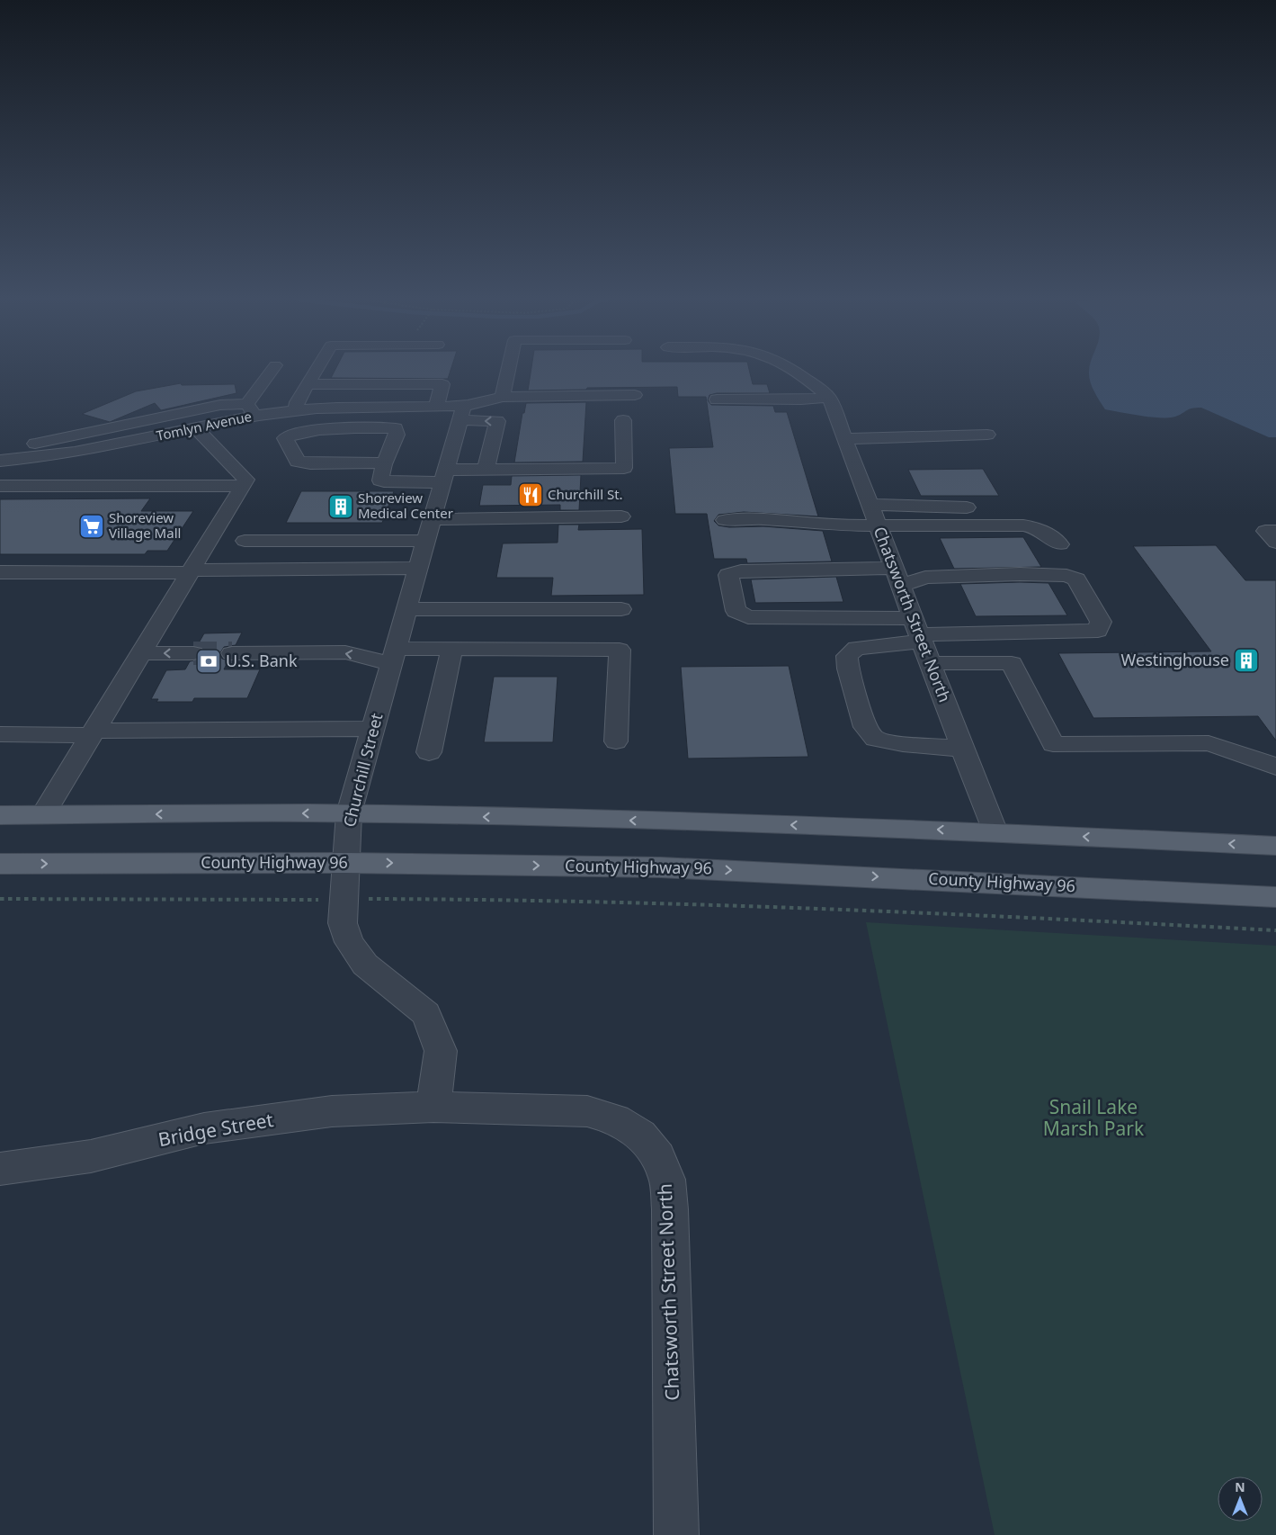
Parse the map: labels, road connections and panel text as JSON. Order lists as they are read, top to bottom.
{
  "streets": {
    "main road": ["County Highway 96"],
    "street": [
      "Tomlyn Avenue",
      "Chatsworth Street North",
      "Churchill Street",
      "Bridge Street"
    ]
  },
  "crossings": [
    ["Tomlyn Avenue", "Churchill Street"],
    ["Chatsworth Street North", "Churchill Street"],
    ["Chatsworth Street North", "Bridge Street"],
    ["Churchill Street", "County Highway 96"],
    ["Churchill Street", "Bridge Street"]
  ],
  "parks": ["Snail Lake Marsh Park"],
  "places": {
    "restaurant": ["Churchill St."],
    "building": ["Shoreview Medical Center", "Westinghouse"],
    "supermarket": ["Shoreview Village Mall"],
    "bank": ["U.S. Bank"]
  },
  "north": "top"
}
